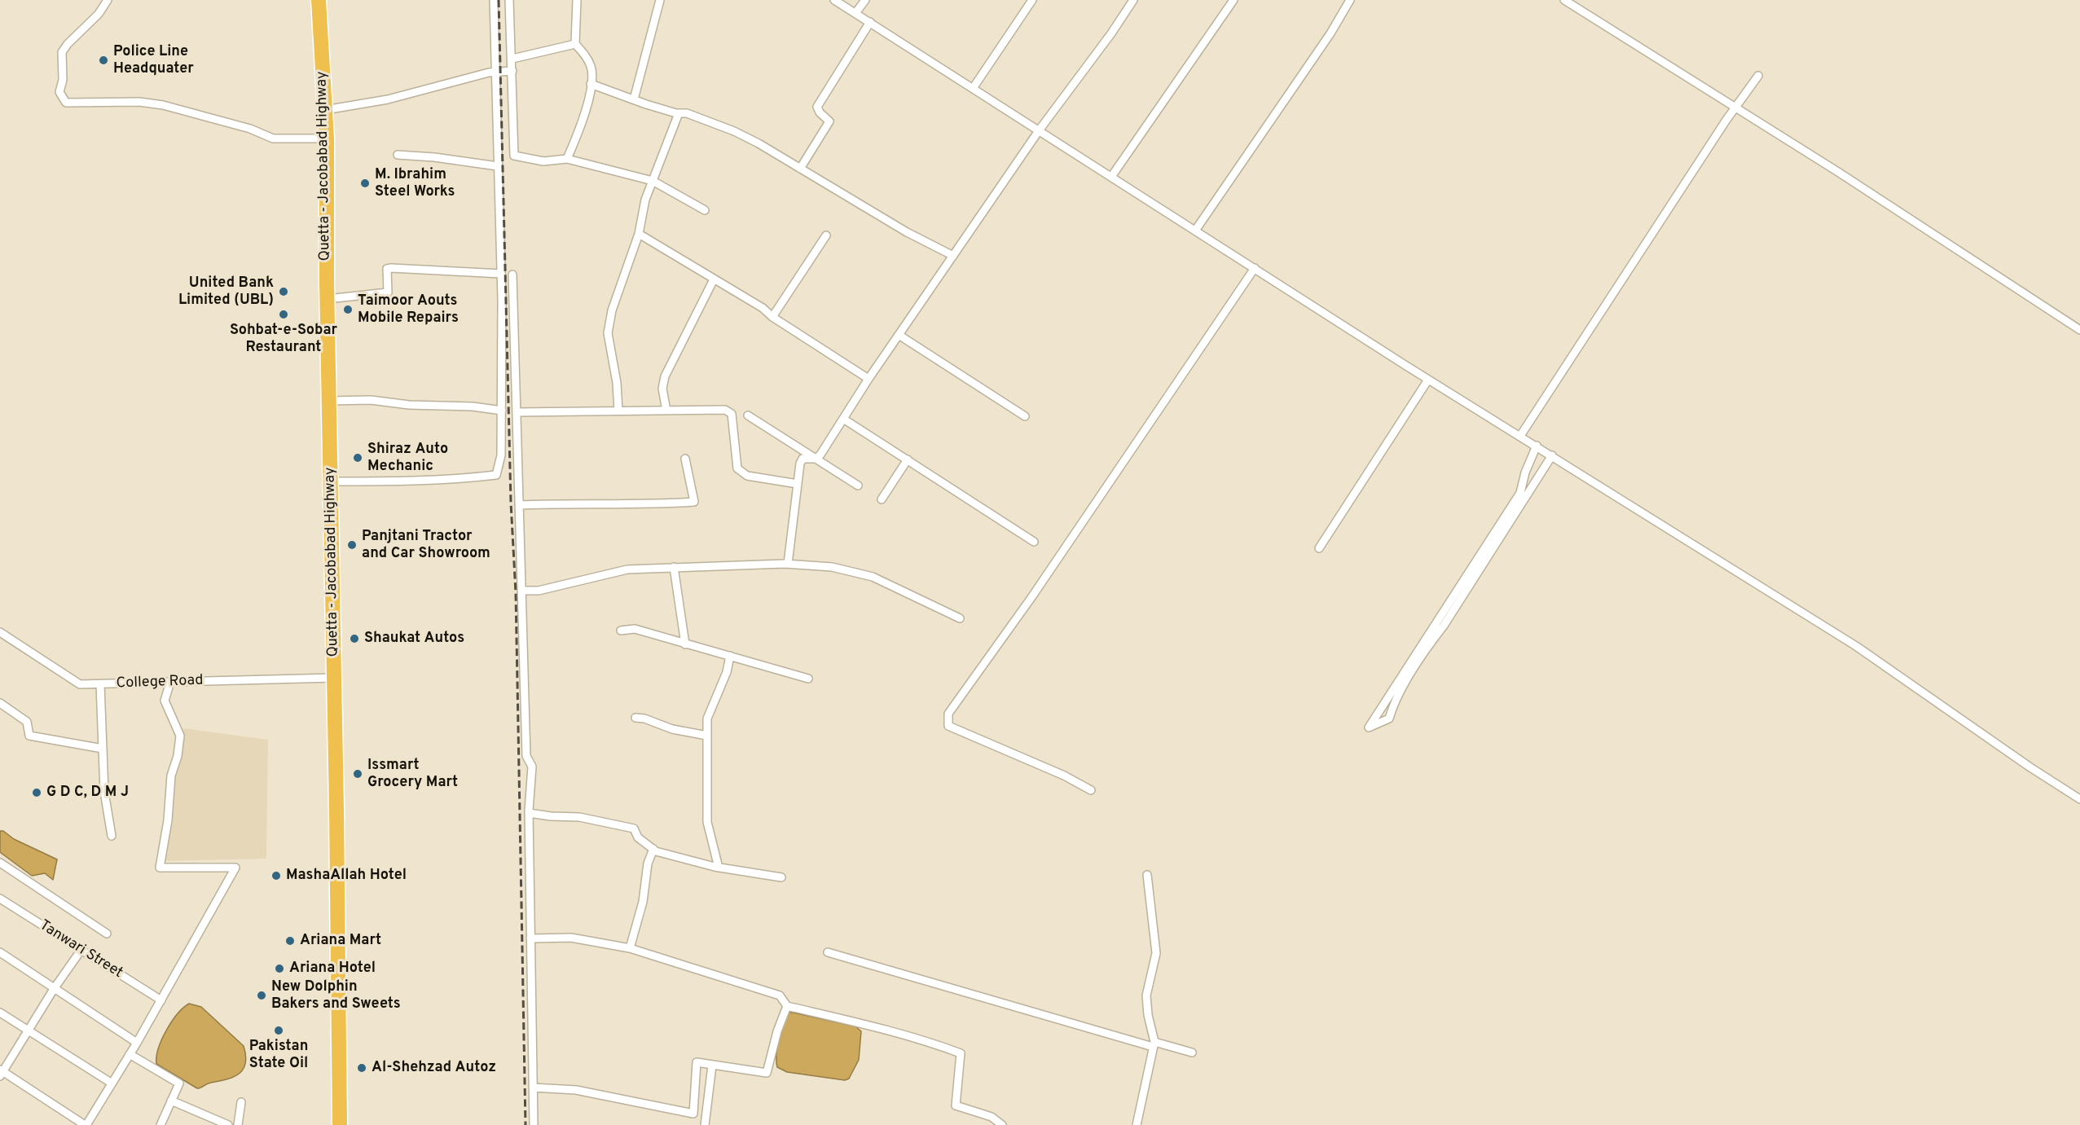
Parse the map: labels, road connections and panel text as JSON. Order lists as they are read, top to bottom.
{
  "streets": {
    "highway": ["Quetta - Jacobabad Highway"],
    "street": ["College Road", "Tanwari Street"]
  },
  "crossings": [
    ["Quetta - Jacobabad Highway", "College Road"]
  ],
  "places": [
    "Police Line Headquater",
    "M. Ibrahim Steel Works",
    "United Bank Limited (UBL)",
    "Taimoor Aouts Mobile Repairs",
    "Sohbat-e-Sobar Restaurant",
    "Shiraz Auto Mechanic",
    "Panjtani Tractor and Car Showroom",
    "Shaukat Autos",
    "Issmart Grocery Mart",
    "G D C, D M J",
    "MashaAllah Hotel",
    "Ariana Mart",
    "Ariana Hotel",
    "New Dolphin Bakers and Sweets",
    "Pakistan State Oil",
    "Al-Shehzad Autoz"
  ]
}
